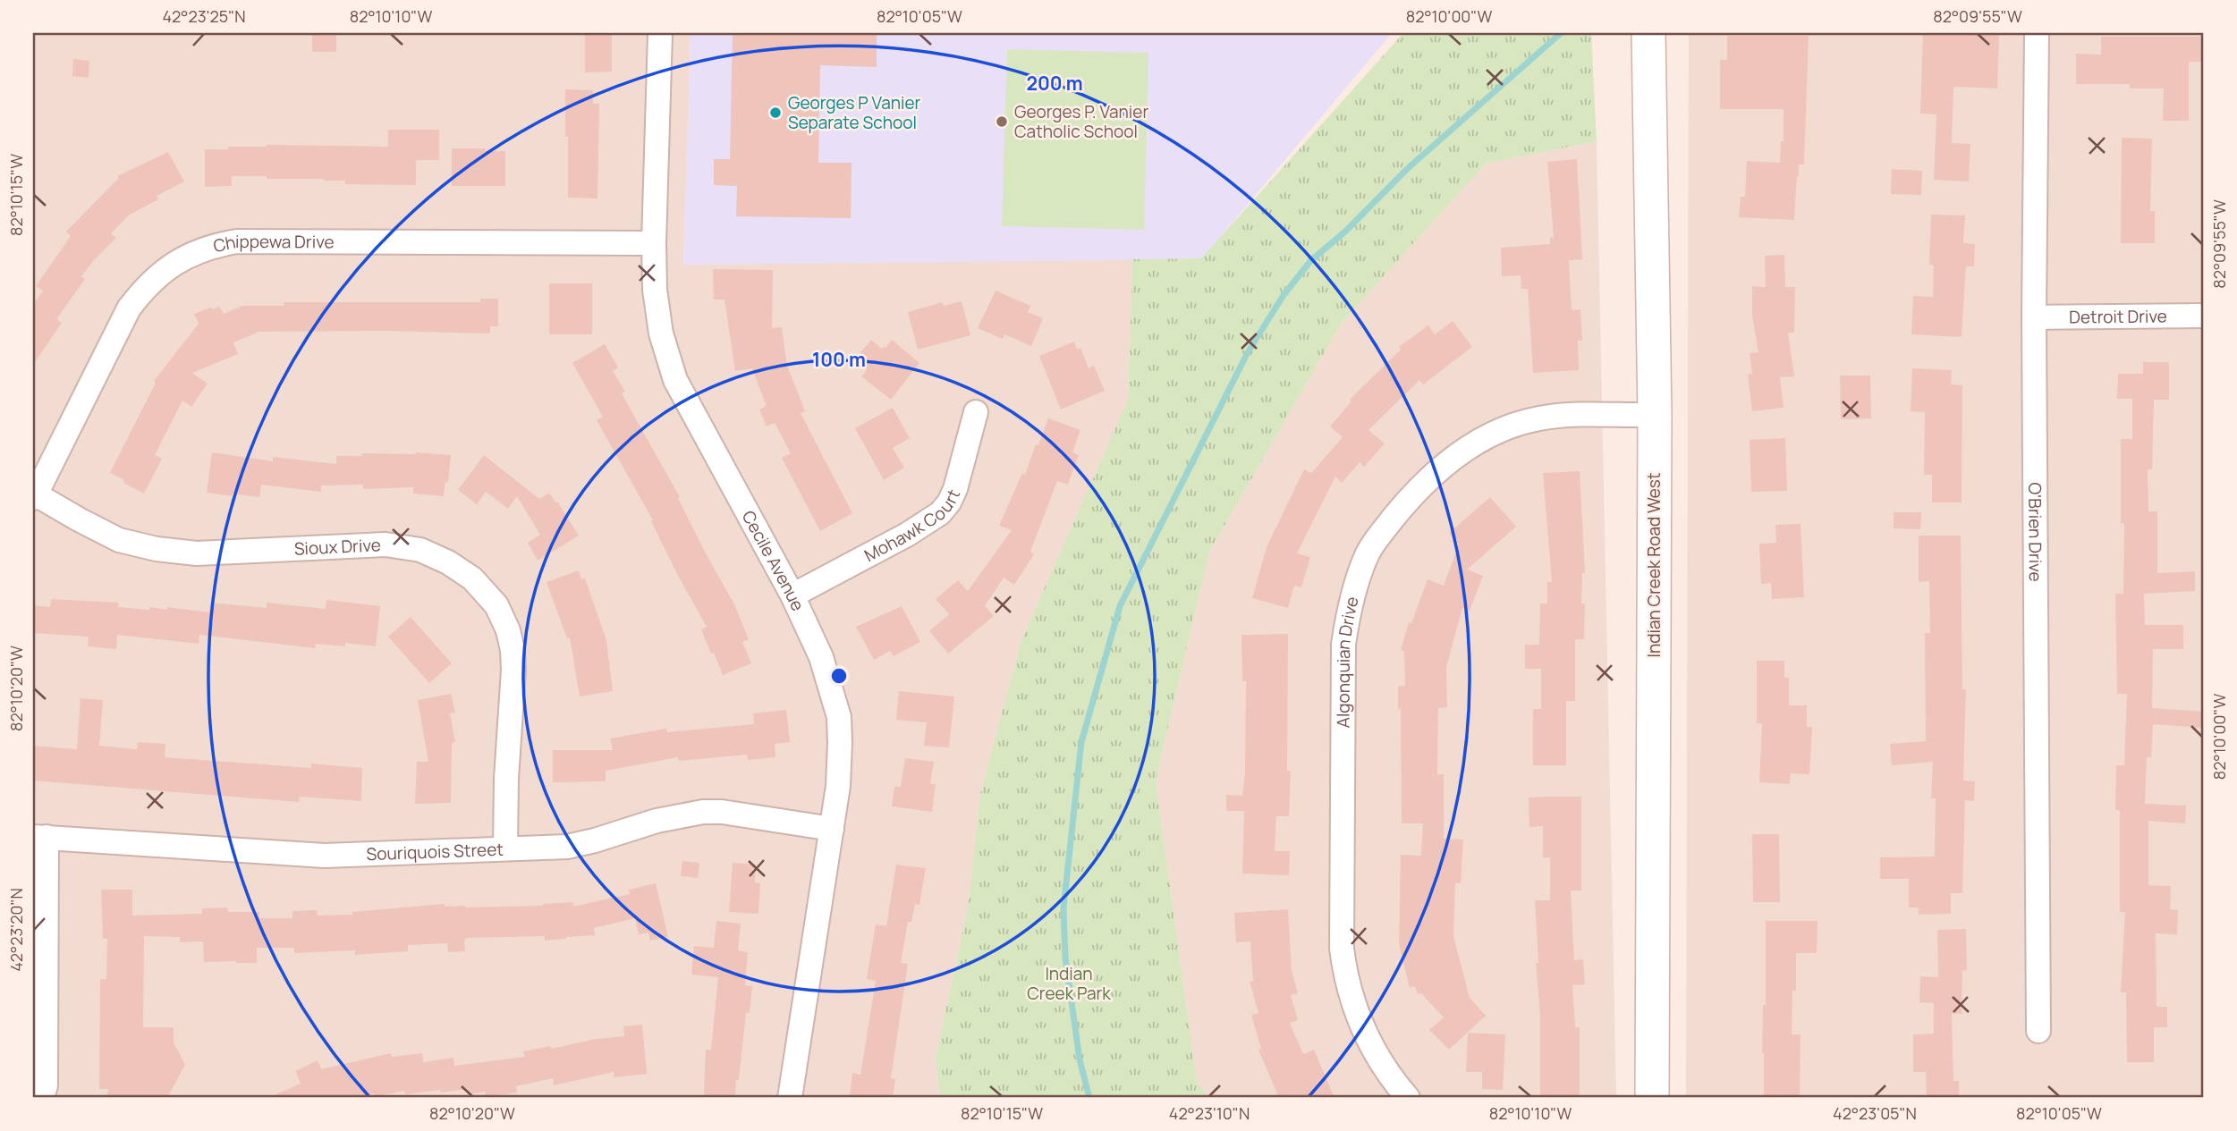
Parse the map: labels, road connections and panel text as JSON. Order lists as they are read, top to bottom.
{
  "streets": {
    "street": [
      "Chippewa Drive",
      "Detroit Drive",
      "Mohawk Court",
      "O'Brien Drive",
      "Sioux Drive",
      "Cecile Avenue",
      "Indian Creek Road West",
      "Algonquian Drive",
      "Souriquois Street"
    ]
  },
  "crossings": [
    ["Chippewa Drive", "Sioux Drive"],
    ["Chippewa Drive", "Cecile Avenue"],
    ["Detroit Drive", "O'Brien Drive"],
    ["Mohawk Court", "Cecile Avenue"],
    ["Sioux Drive", "Souriquois Street"],
    ["Cecile Avenue", "Souriquois Street"],
    ["Indian Creek Road West", "Algonquian Drive"]
  ],
  "parks": ["Indian Creek Park"],
  "places": ["Georges P Vanier Separate School", "Georges P. Vanier Catholic School"],
  "coordinates": [
    "42°23'25\"N",
    "82°10'10\"W",
    "82°10'05\"W",
    "82°10'00\"W",
    "82°09'55\"W",
    "82°10'15\"W",
    "82°10'20\"W",
    "42°23'20\"N",
    "42°23'10\"N",
    "42°23'05\"N"
  ],
  "rings": ["200 m", "100 m"]
}
